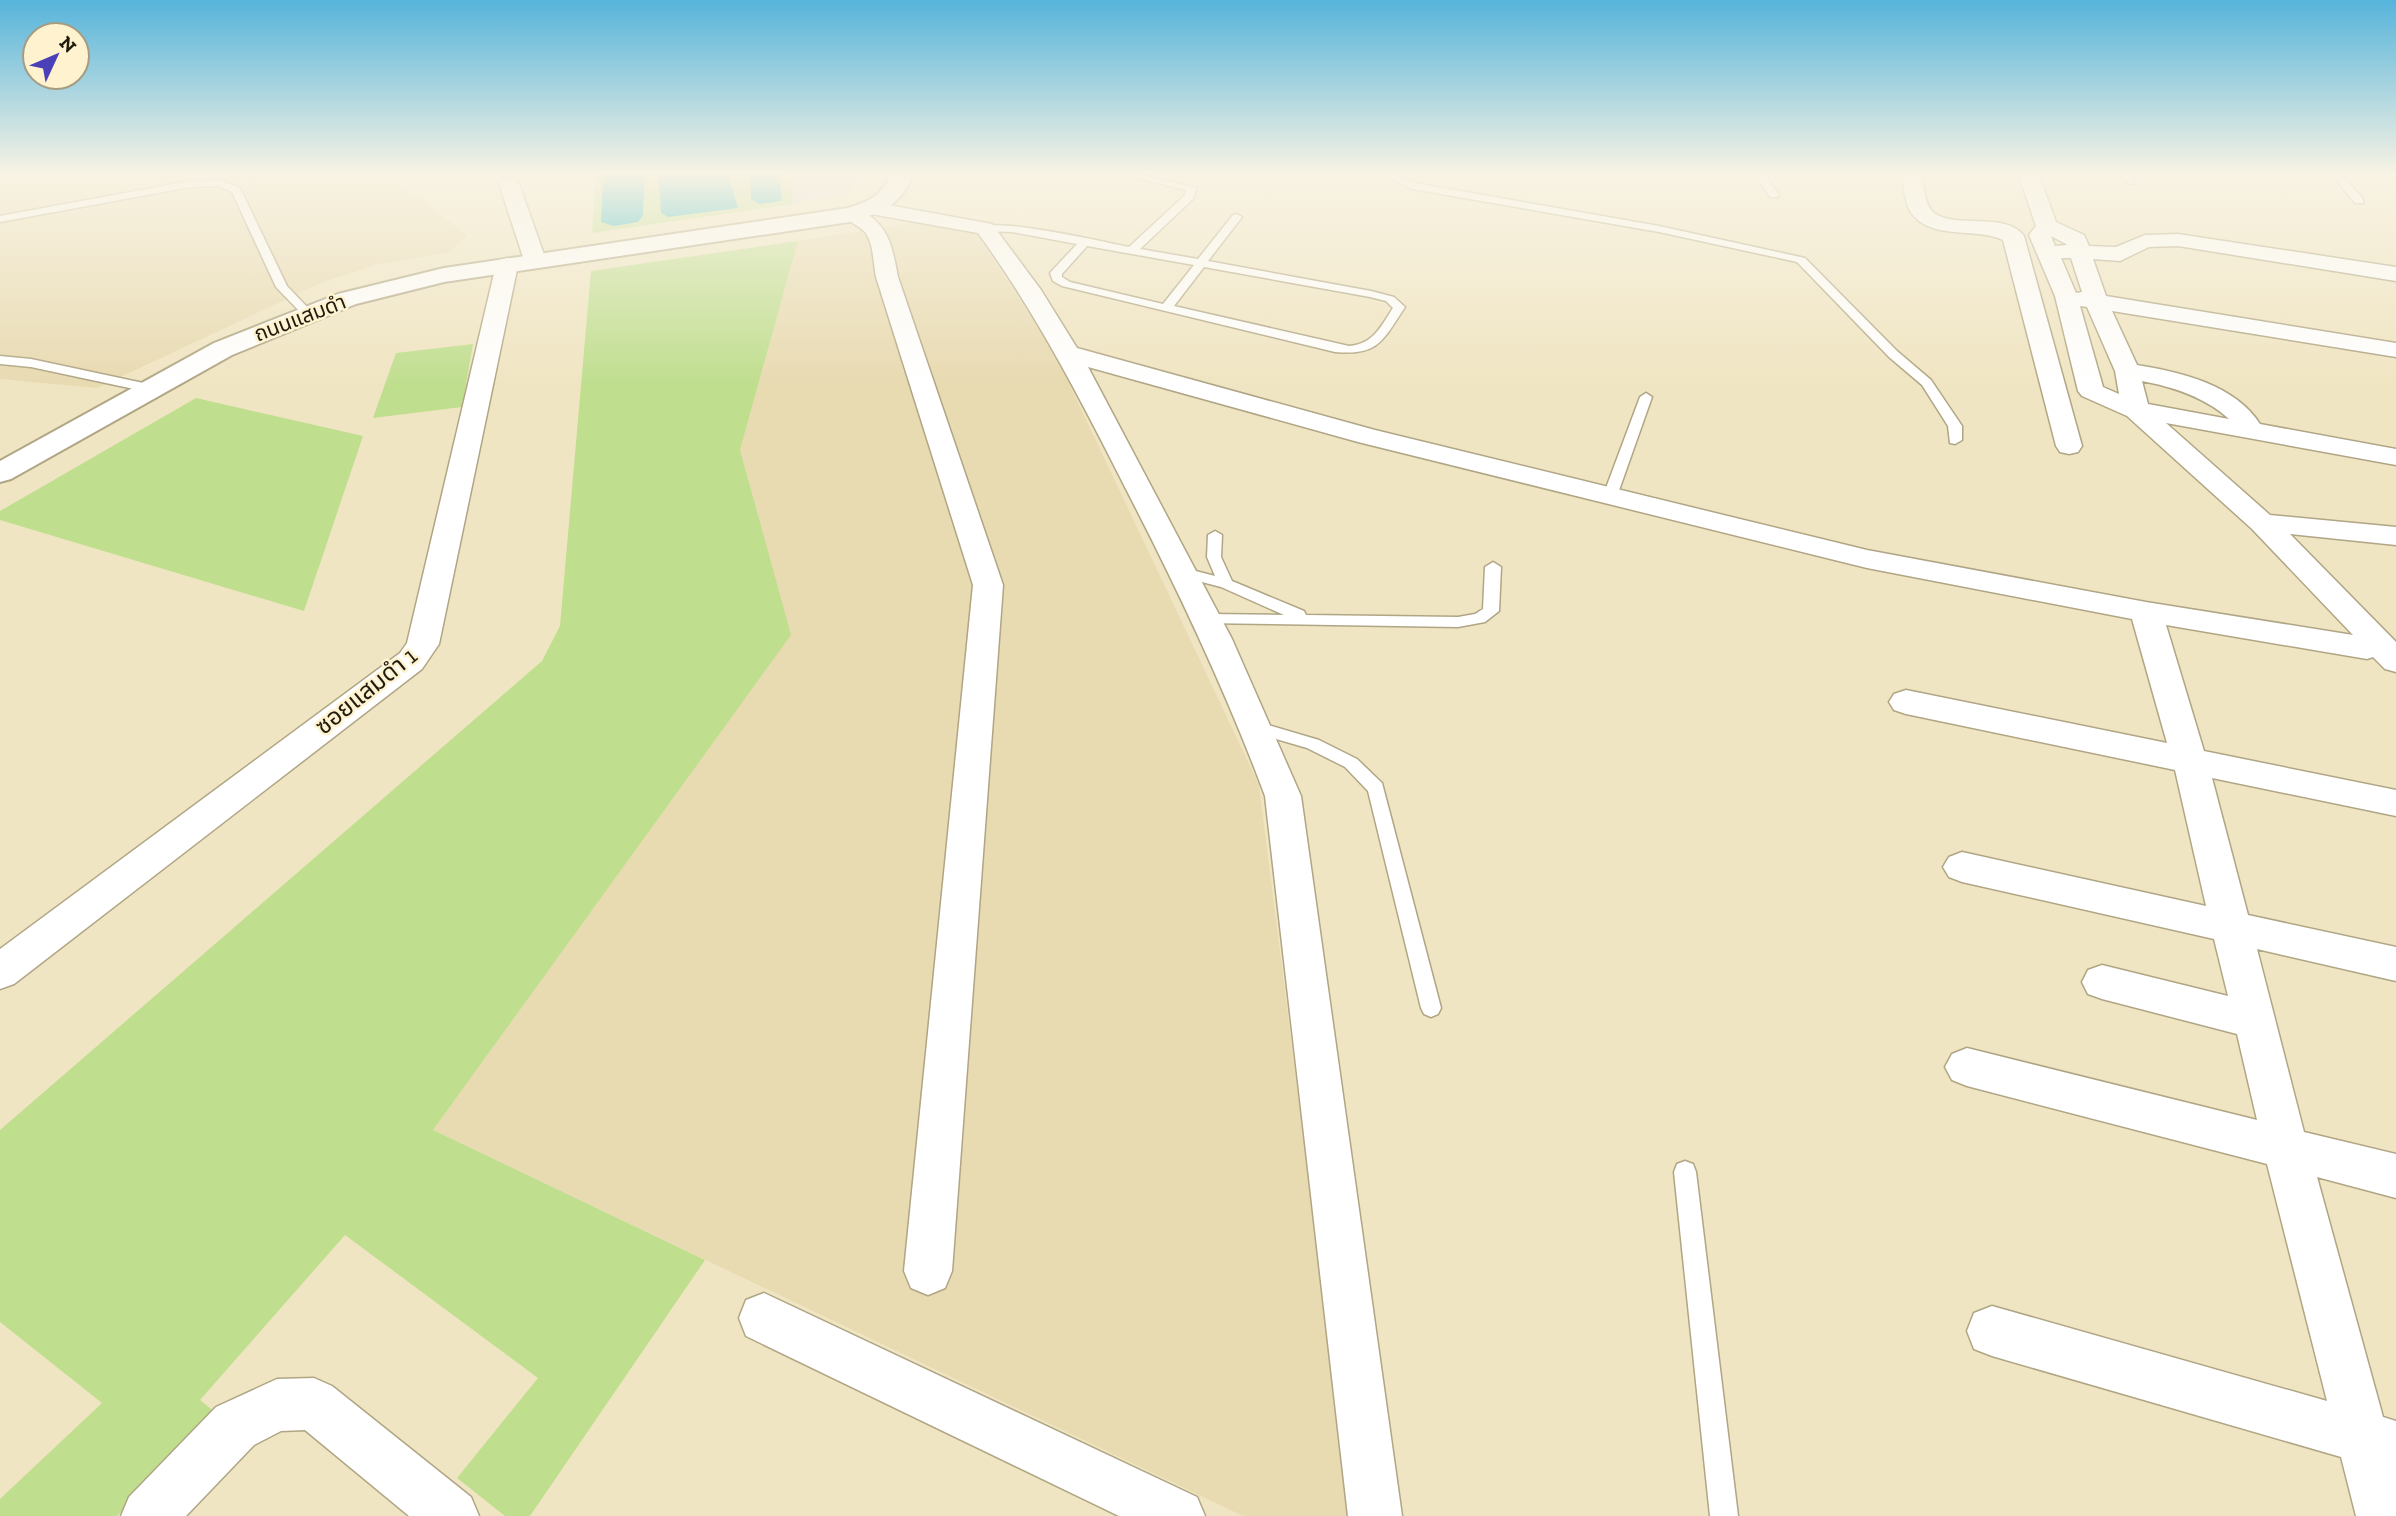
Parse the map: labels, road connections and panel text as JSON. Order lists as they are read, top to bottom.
{
  "streets": {
    "street": ["ถนนแสมดำ", "ซอยแสมดำ 1"]
  },
  "crossings": [
    ["ถนนแสมดำ", "ซอยแสมดำ 1"]
  ],
  "north": "top right"
}
